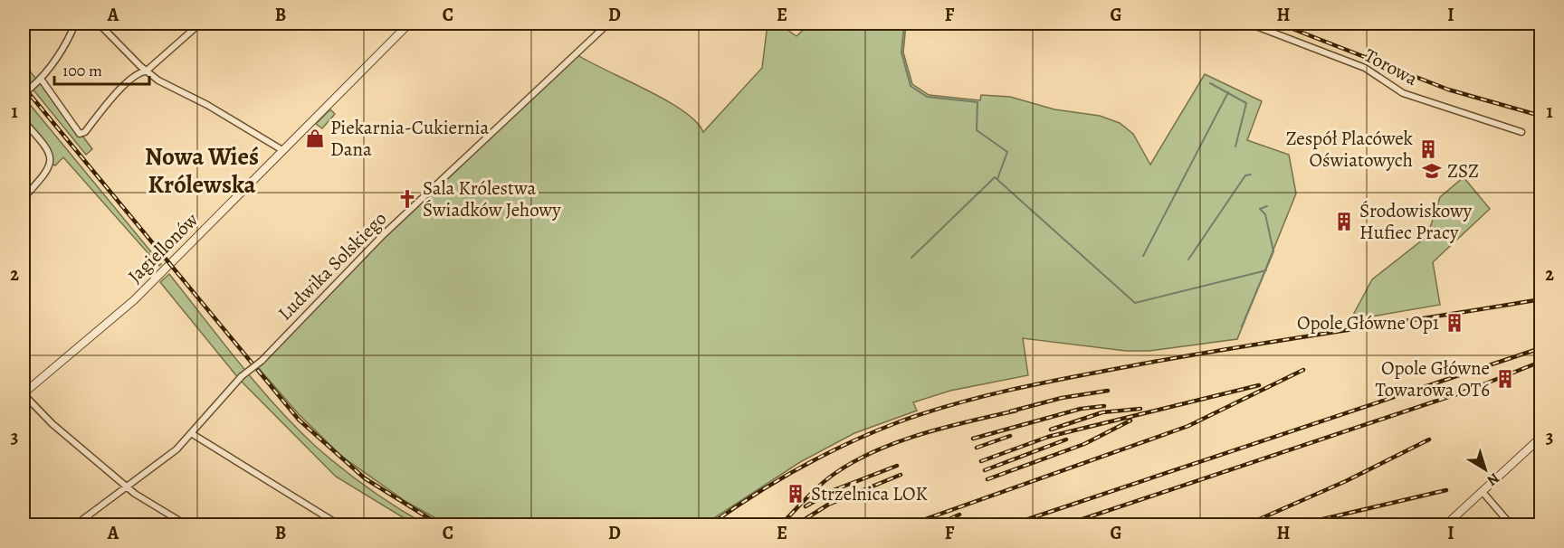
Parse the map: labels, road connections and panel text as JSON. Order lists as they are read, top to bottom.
{
  "streets": {
    "street": ["Torowa", "Jagiellonów", "Ludwika Solskiego"]
  },
  "districts": ["Nowa Wieś Królewska"],
  "places": {
    "shop": ["Piekarnia-Cukiernia Dana"],
    "building": [
      "Zespół Placówek Oświatowych",
      "Środowiskowy Hufiec Pracy",
      "Opole Główne Op1",
      "Opole Główne Towarowa OT6",
      "Strzelnica LOK"
    ],
    "school or university": ["ZSZ"],
    "church": ["Sala Królestwa Świadków Jehowy"]
  },
  "scale_bar": "100 m",
  "north": "bottom right",
  "grid": {
    "columns": [
      "A",
      "B",
      "C",
      "D",
      "E",
      "F",
      "G",
      "H",
      "I"
    ],
    "rows": ["1", "2", "3"]
  }
}
